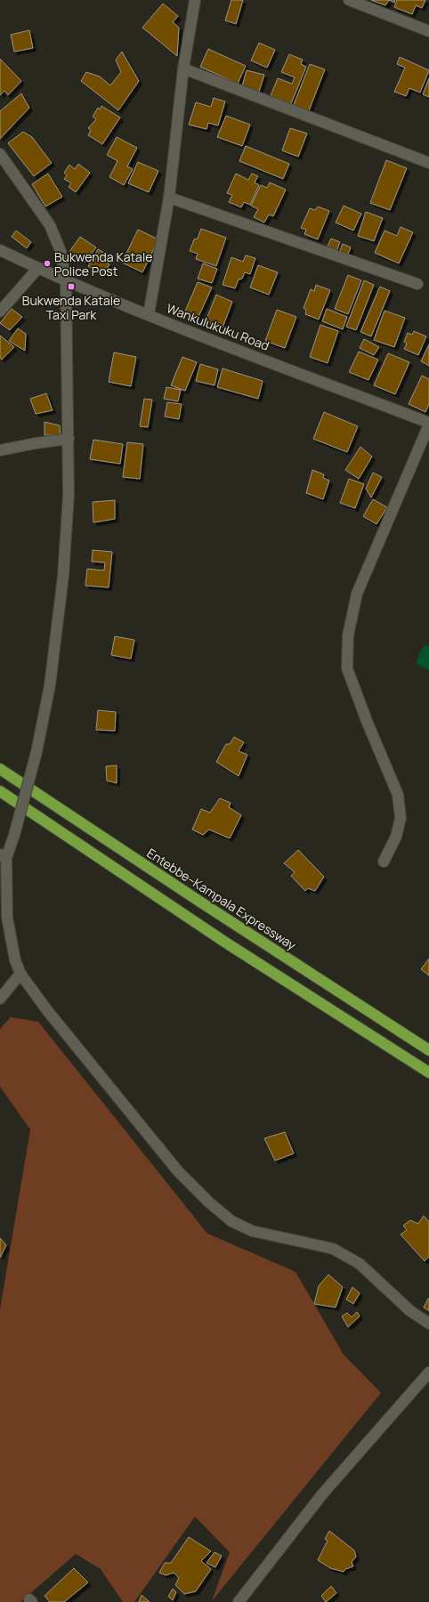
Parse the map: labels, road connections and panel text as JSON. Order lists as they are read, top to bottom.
{
  "streets": {
    "highway": ["Entebbe–Kampala Expressway"],
    "street": ["Wankulukuku Road"]
  },
  "places": {
    "other": ["Bukwenda Katale Police Post"],
    "transit": ["Bukwenda Katale Taxi Park"]
  }
}
